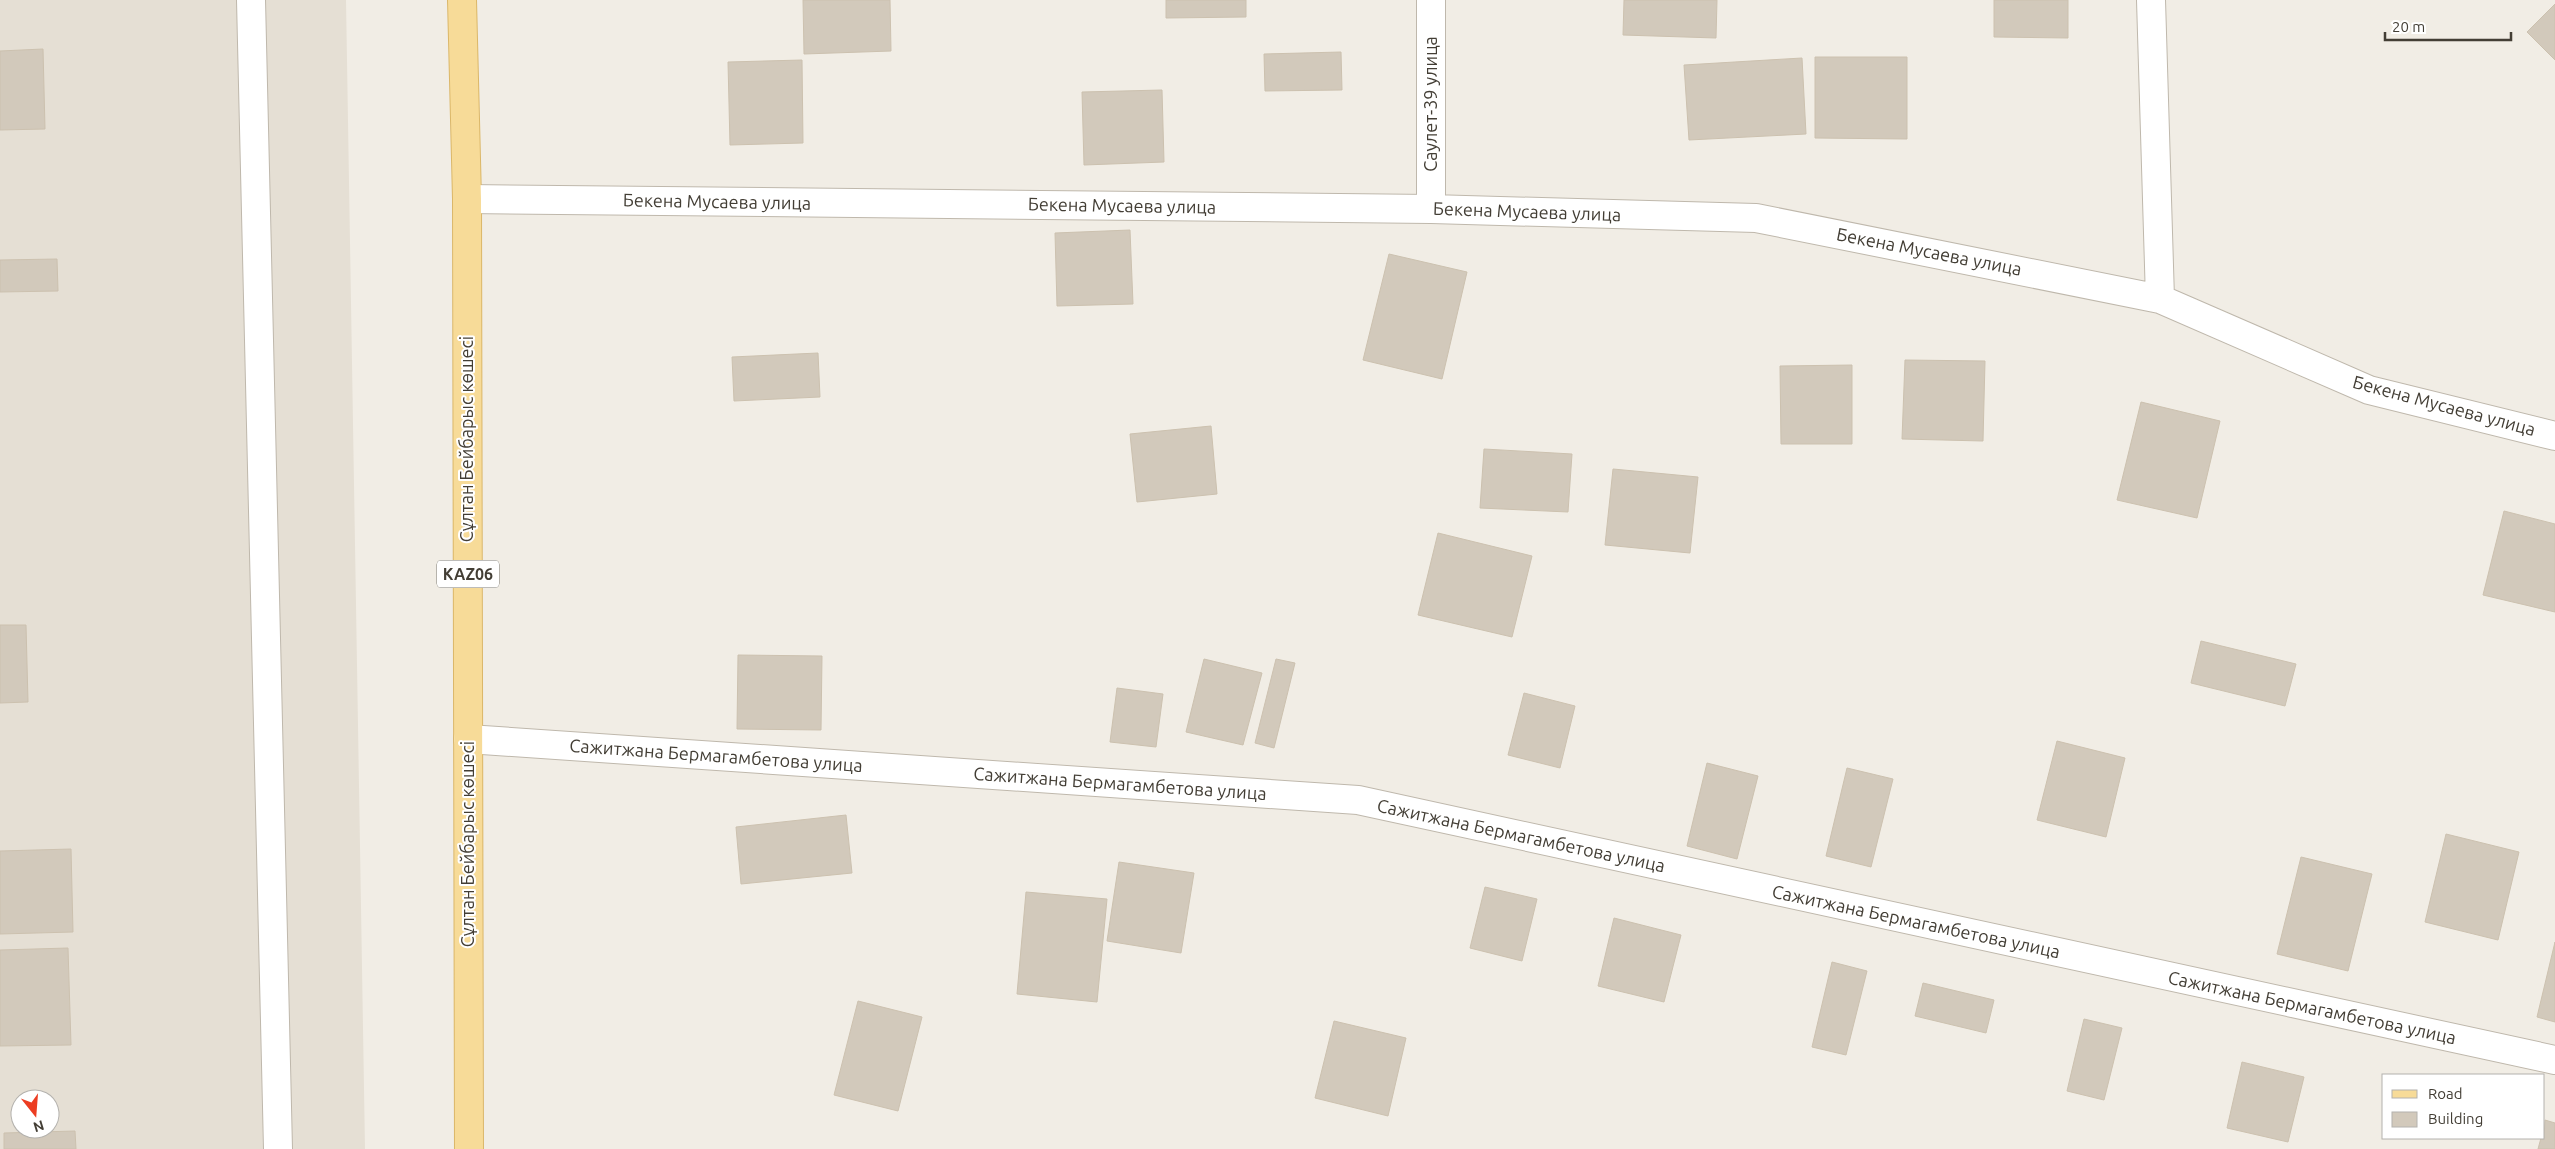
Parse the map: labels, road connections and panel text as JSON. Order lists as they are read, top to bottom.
{
  "streets": {
    "main road": ["Сұлтан Бейбарыс көшесі", "KAZ06"],
    "street": ["Саулет-39 улица", "Бекена Мусаева улица", "Сажитжана Бермагамбетова улица"]
  },
  "crossings": [
    ["Саулет-39 улица", "Бекена Мусаева улица"],
    ["Бекена Мусаева улица", "Сұлтан Бейбарыс көшесі"],
    ["Сұлтан Бейбарыс көшесі", "Сажитжана Бермагамбетова улица"]
  ],
  "legend": ["Road", "Building"],
  "scale_bar": "20 m",
  "north": "bottom"
}
